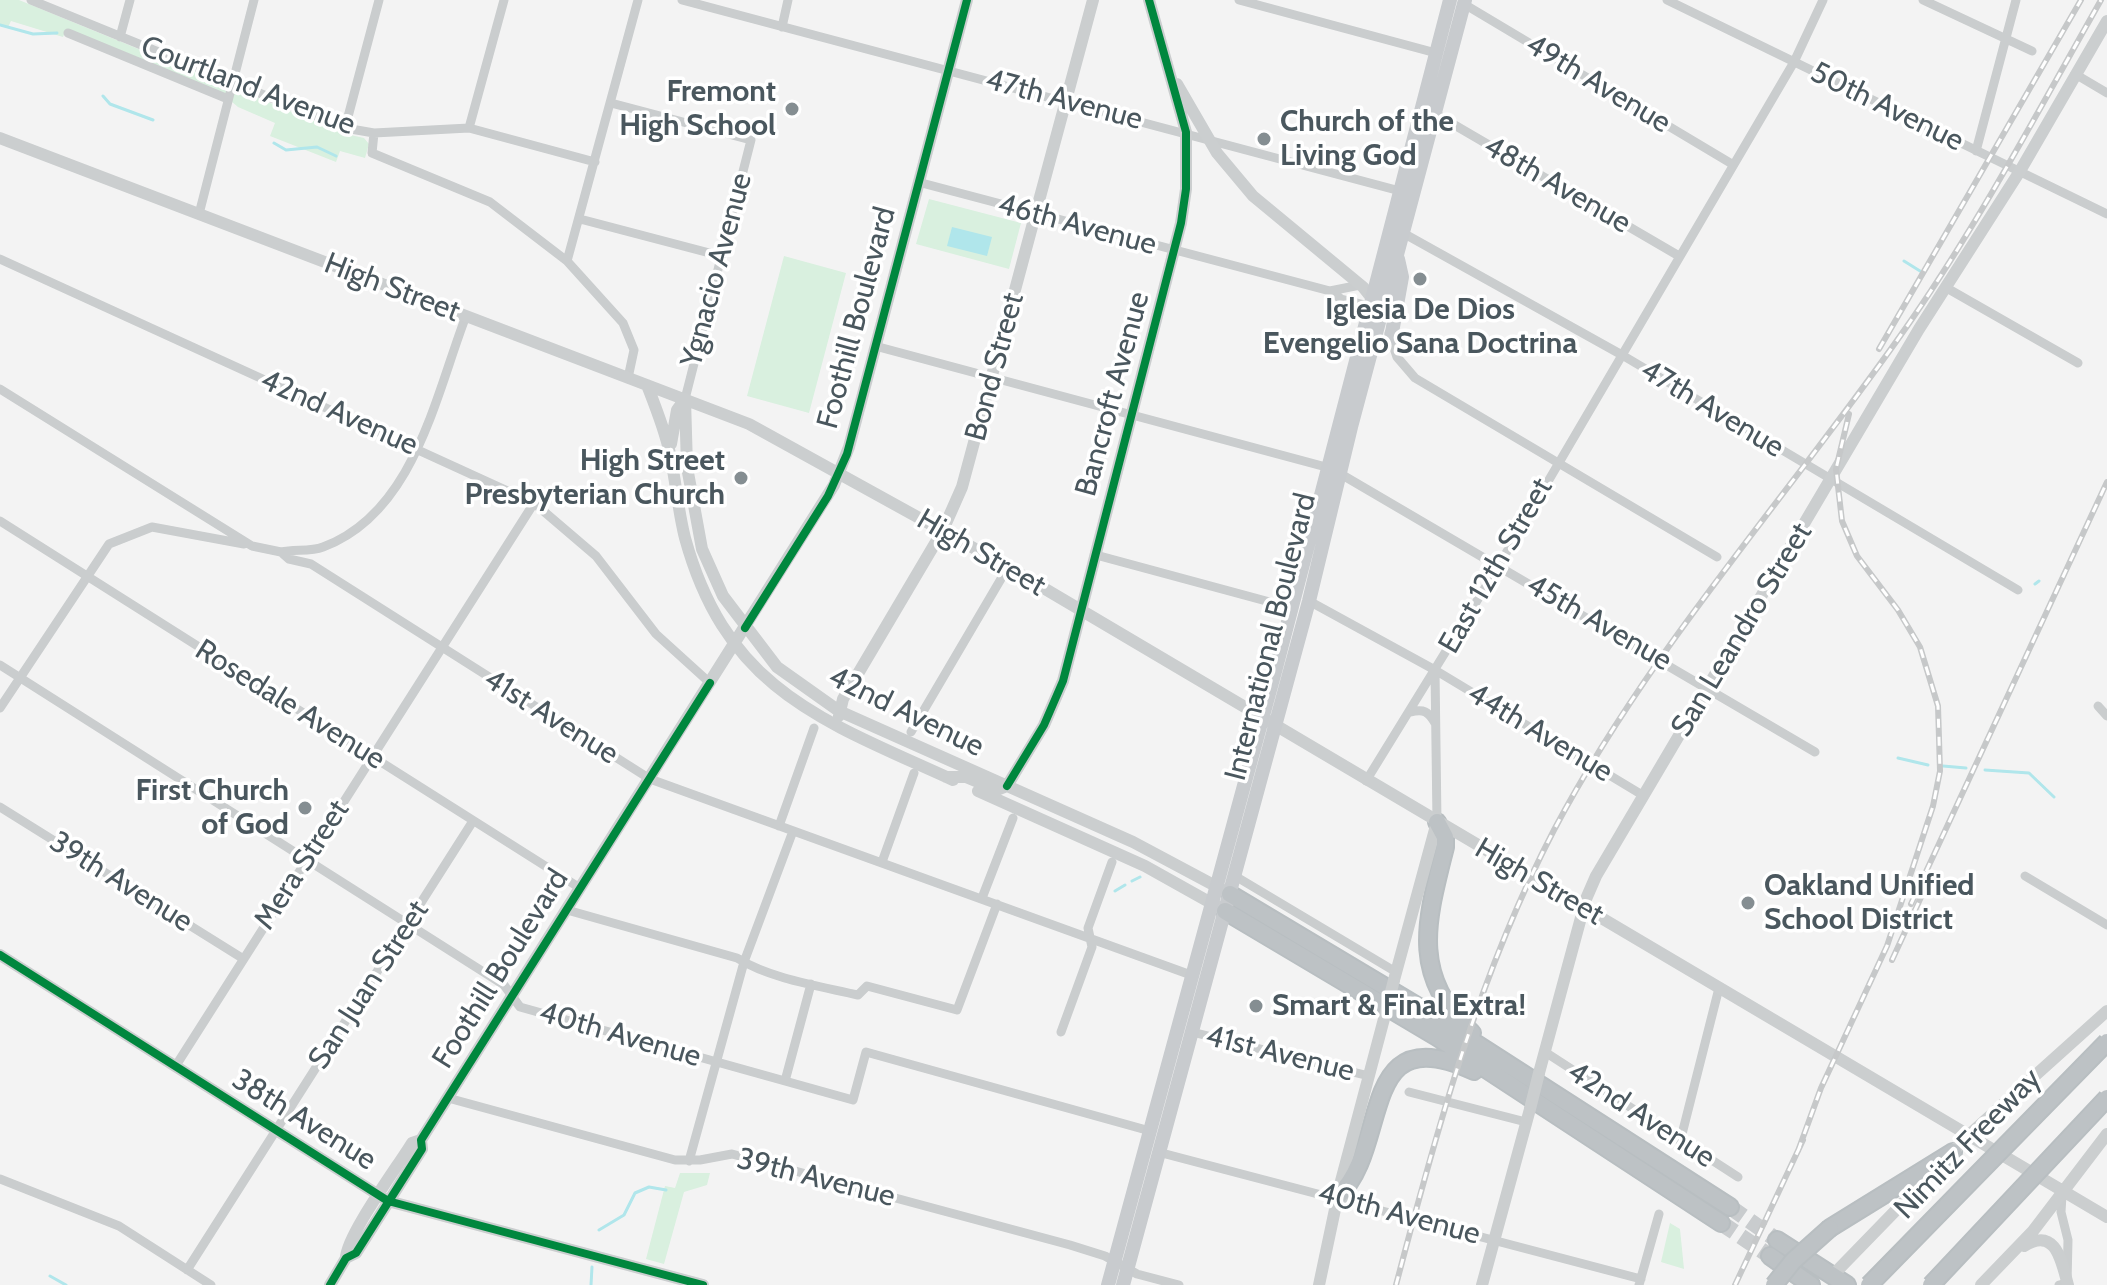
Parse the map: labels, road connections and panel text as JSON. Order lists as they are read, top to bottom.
{
  "streets": {
    "highway": ["Nimitz Freeway"],
    "main road": [
      "High Street",
      "Foothill Boulevard",
      "Bond Street",
      "Bancroft Avenue",
      "42nd Avenue",
      "East 12th Street",
      "San Leandro Street",
      "International Boulevard",
      "38th Avenue"
    ],
    "street": [
      "49th Avenue",
      "Courtland Avenue",
      "47th Avenue",
      "50th Avenue",
      "48th Avenue",
      "46th Avenue",
      "Ygnacio Avenue",
      "45th Avenue",
      "Rosedale Avenue",
      "41st Avenue",
      "44th Avenue",
      "Mera Street",
      "39th Avenue",
      "San Juan Street",
      "40th Avenue"
    ]
  },
  "crossings": [
    ["49th Avenue", "East 12th Street"],
    ["49th Avenue", "International Boulevard"],
    ["Courtland Avenue", "High Street"],
    ["47th Avenue", "Foothill Boulevard"],
    ["47th Avenue", "Bond Street"],
    ["47th Avenue", "Bancroft Avenue"],
    ["47th Avenue", "East 12th Street"],
    ["47th Avenue", "San Leandro Street"],
    ["47th Avenue", "International Boulevard"],
    ["50th Avenue", "East 12th Street"],
    ["50th Avenue", "San Leandro Street"],
    ["48th Avenue", "East 12th Street"],
    ["48th Avenue", "International Boulevard"],
    ["46th Avenue", "Foothill Boulevard"],
    ["46th Avenue", "Bond Street"],
    ["46th Avenue", "Bancroft Avenue"],
    ["46th Avenue", "International Boulevard"],
    ["Ygnacio Avenue", "High Street"],
    ["High Street", "Foothill Boulevard"],
    ["High Street", "Bond Street"],
    ["High Street", "Bancroft Avenue"],
    ["High Street", "East 12th Street"],
    ["High Street", "San Leandro Street"],
    ["High Street", "International Boulevard"],
    ["Foothill Boulevard", "42nd Avenue"],
    ["Foothill Boulevard", "45th Avenue"],
    ["Foothill Boulevard", "Rosedale Avenue"],
    ["Foothill Boulevard", "41st Avenue"],
    ["Foothill Boulevard", "39th Avenue"],
    ["Foothill Boulevard", "40th Avenue"],
    ["Foothill Boulevard", "38th Avenue"],
    ["Bond Street", "42nd Avenue"],
    ["Bond Street", "45th Avenue"],
    ["Bancroft Avenue", "42nd Avenue"],
    ["Bancroft Avenue", "45th Avenue"],
    ["42nd Avenue", "San Leandro Street"],
    ["42nd Avenue", "International Boulevard"],
    ["42nd Avenue", "Mera Street"],
    ["East 12th Street", "45th Avenue"],
    ["East 12th Street", "41st Avenue"],
    ["East 12th Street", "44th Avenue"],
    ["East 12th Street", "40th Avenue"],
    ["45th Avenue", "San Leandro Street"],
    ["45th Avenue", "International Boulevard"],
    ["San Leandro Street", "44th Avenue"],
    ["San Leandro Street", "40th Avenue"],
    ["International Boulevard", "41st Avenue"],
    ["International Boulevard", "44th Avenue"],
    ["International Boulevard", "39th Avenue"],
    ["International Boulevard", "40th Avenue"],
    ["Rosedale Avenue", "Mera Street"],
    ["Rosedale Avenue", "San Juan Street"],
    ["41st Avenue", "Mera Street"],
    ["Mera Street", "39th Avenue"],
    ["Mera Street", "40th Avenue"],
    ["Mera Street", "38th Avenue"],
    ["San Juan Street", "40th Avenue"],
    ["San Juan Street", "38th Avenue"]
  ],
  "places": [
    "Fremont High School",
    "Church of the Living God",
    "Iglesia De Dios Evengelio Sana Doctrina",
    "High Street Presbyterian Church",
    "First Church of God",
    "Oakland Unified School District",
    "Smart & Final Extra!"
  ]
}
